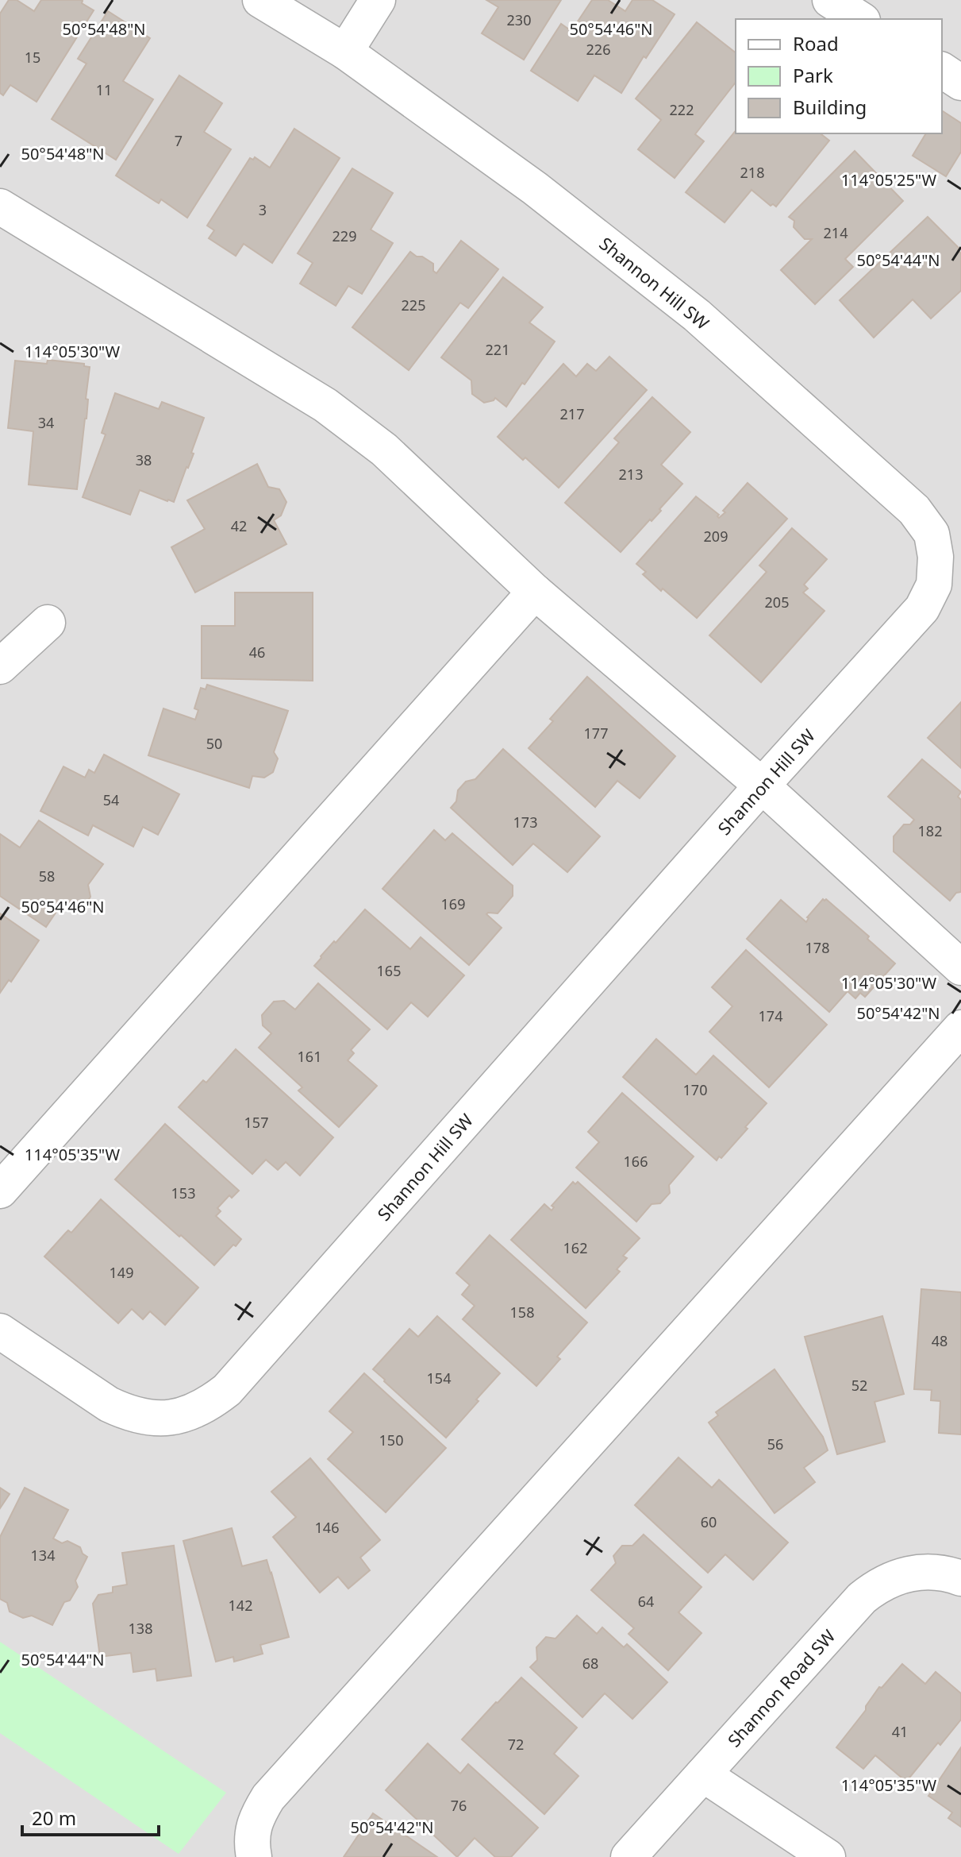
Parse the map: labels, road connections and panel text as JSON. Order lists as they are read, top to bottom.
{
  "streets": {
    "street": ["Shannon Hill SW", "Shannon Road SW"]
  },
  "house_numbers": [
    "230",
    "226",
    "15",
    "11",
    "222",
    "7",
    "218",
    "3",
    "214",
    "229",
    "225",
    "221",
    "217",
    "34",
    "38",
    "213",
    "42",
    "209",
    "205",
    "46",
    "177",
    "50",
    "54",
    "173",
    "182",
    "58",
    "169",
    "178",
    "165",
    "174",
    "161",
    "170",
    "157",
    "166",
    "153",
    "162",
    "149",
    "158",
    "48",
    "154",
    "52",
    "150",
    "56",
    "60",
    "146",
    "134",
    "64",
    "142",
    "138",
    "68",
    "41",
    "72",
    "76"
  ],
  "legend": ["Road", "Park", "Building"],
  "scale_bar": "20 m",
  "coordinates": [
    "50°54'48\"N",
    "50°54'46\"N",
    "114°05'25\"W",
    "50°54'44\"N",
    "114°05'30\"W",
    "50°54'42\"N",
    "114°05'35\"W"
  ]
}
